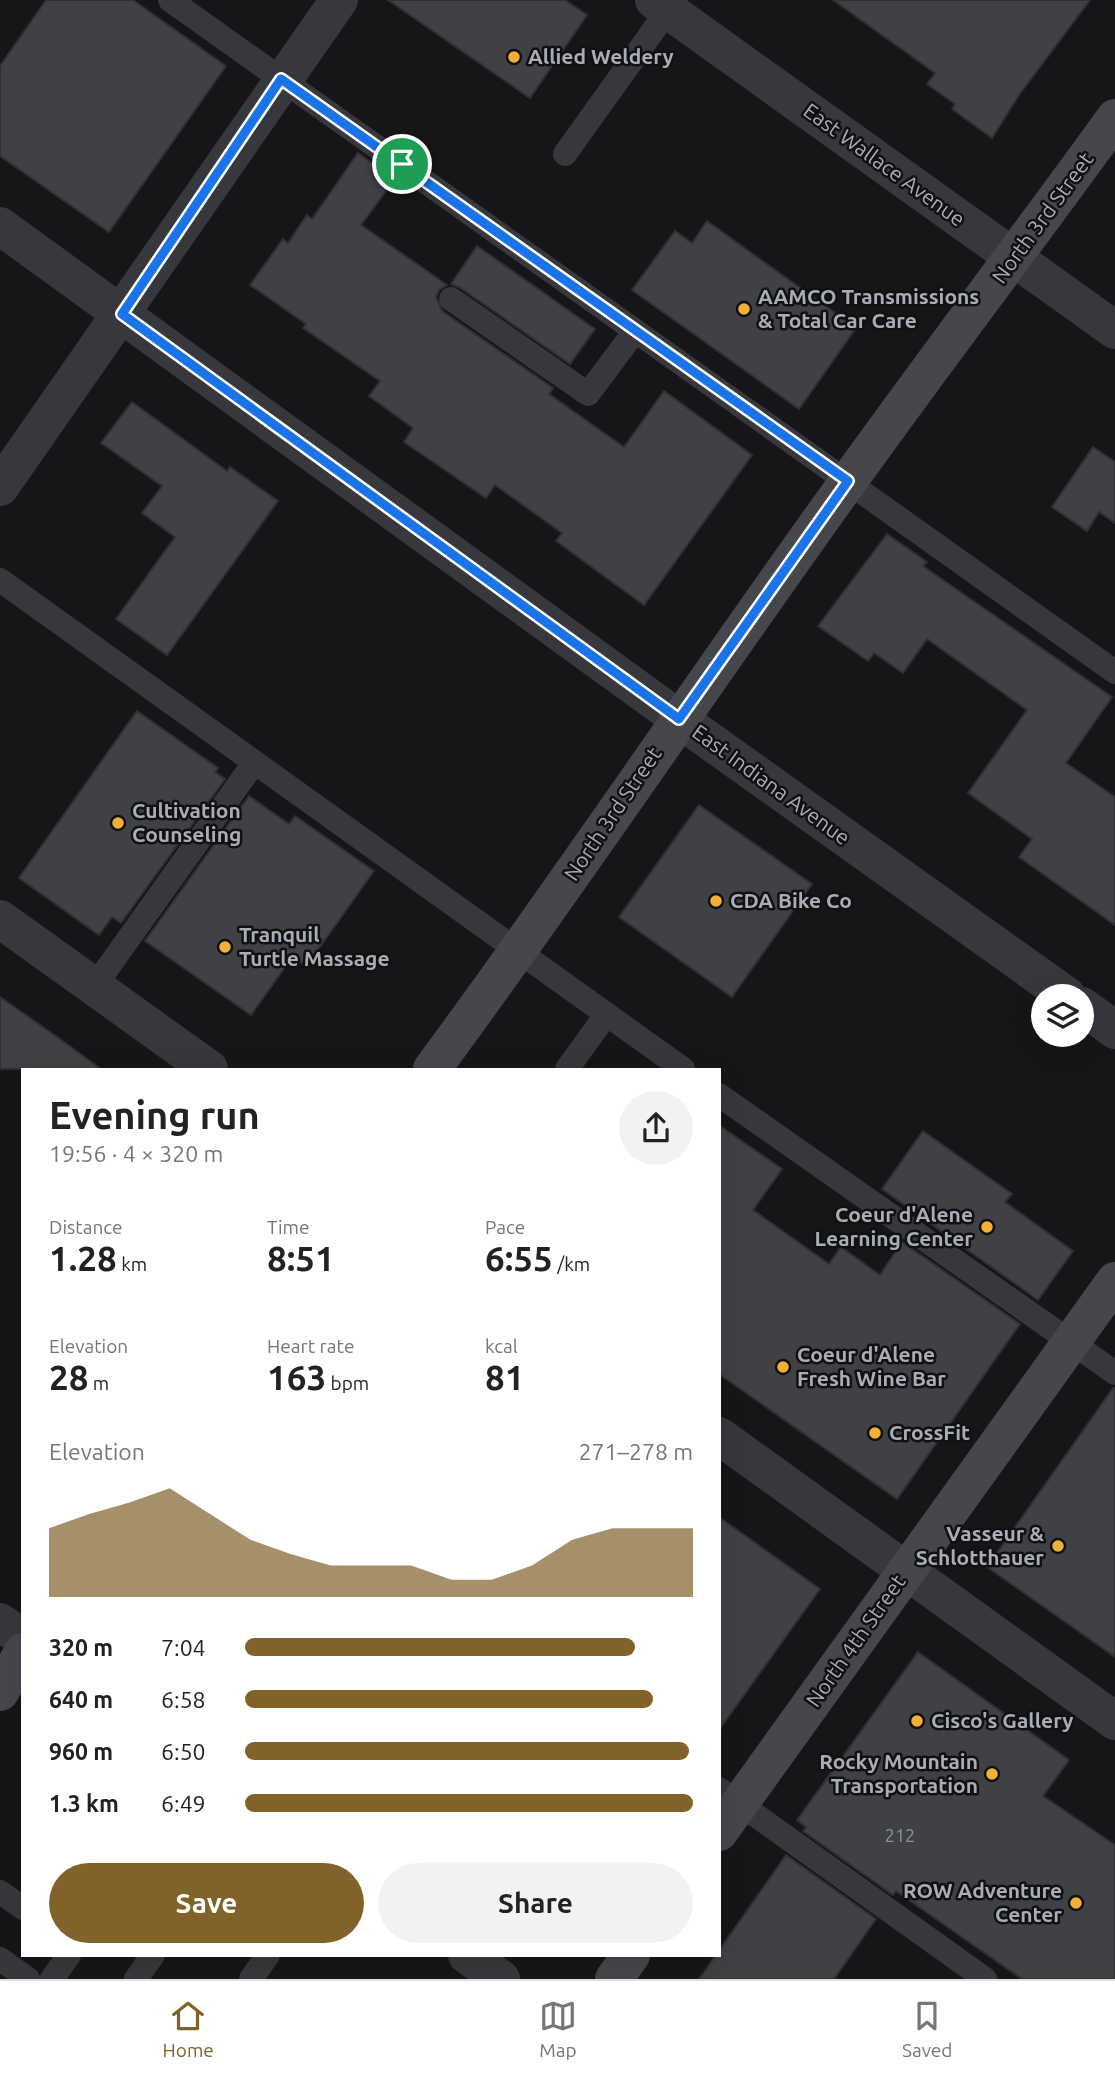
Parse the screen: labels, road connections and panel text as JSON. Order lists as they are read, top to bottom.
{
  "streets": {
    "main road": ["North 3rd Street", "North 4th Street"],
    "street": ["East Wallace Avenue", "East Indiana Avenue"]
  },
  "crossings": [
    ["East Wallace Avenue", "North 3rd Street"],
    ["North 3rd Street", "East Indiana Avenue"]
  ],
  "places": [
    "Allied Weldery",
    "AAMCO Transmissions & Total Car Care",
    "Cultivation Counseling",
    "CDA Bike Co",
    "Tranquil Turtle Massage",
    "Coeur d'Alene Learning Center",
    "Coeur d'Alene Fresh Wine Bar",
    "CrossFit",
    "Vasseur & Schlotthauer",
    "Cisco's Gallery",
    "Rocky Mountain Transportation",
    "ROW Adventure Center"
  ],
  "house_numbers": ["212"],
  "page": {
    "heading": ["Evening run", "19:56 · 4 × 320 m"],
    "stats": [
      ["Distance", "1.28 km"],
      ["Time", "8:51"],
      ["Pace", "6:55 /km"],
      ["Elevation", "28 m"],
      ["Heart rate", "163 bpm"],
      ["kcal", "81"]
    ],
    "chart": ["Elevation", "271–278 m"],
    "list": [
      {
        "name": "320 m",
        "note": "7:04"
      },
      {
        "name": "640 m",
        "note": "6:58"
      },
      {
        "name": "960 m",
        "note": "6:50"
      },
      {
        "name": "1.3 km",
        "note": "6:49"
      }
    ],
    "buttons": ["Save", "Share"],
    "tabs": ["Home", "Map", "Saved"]
  }
}
